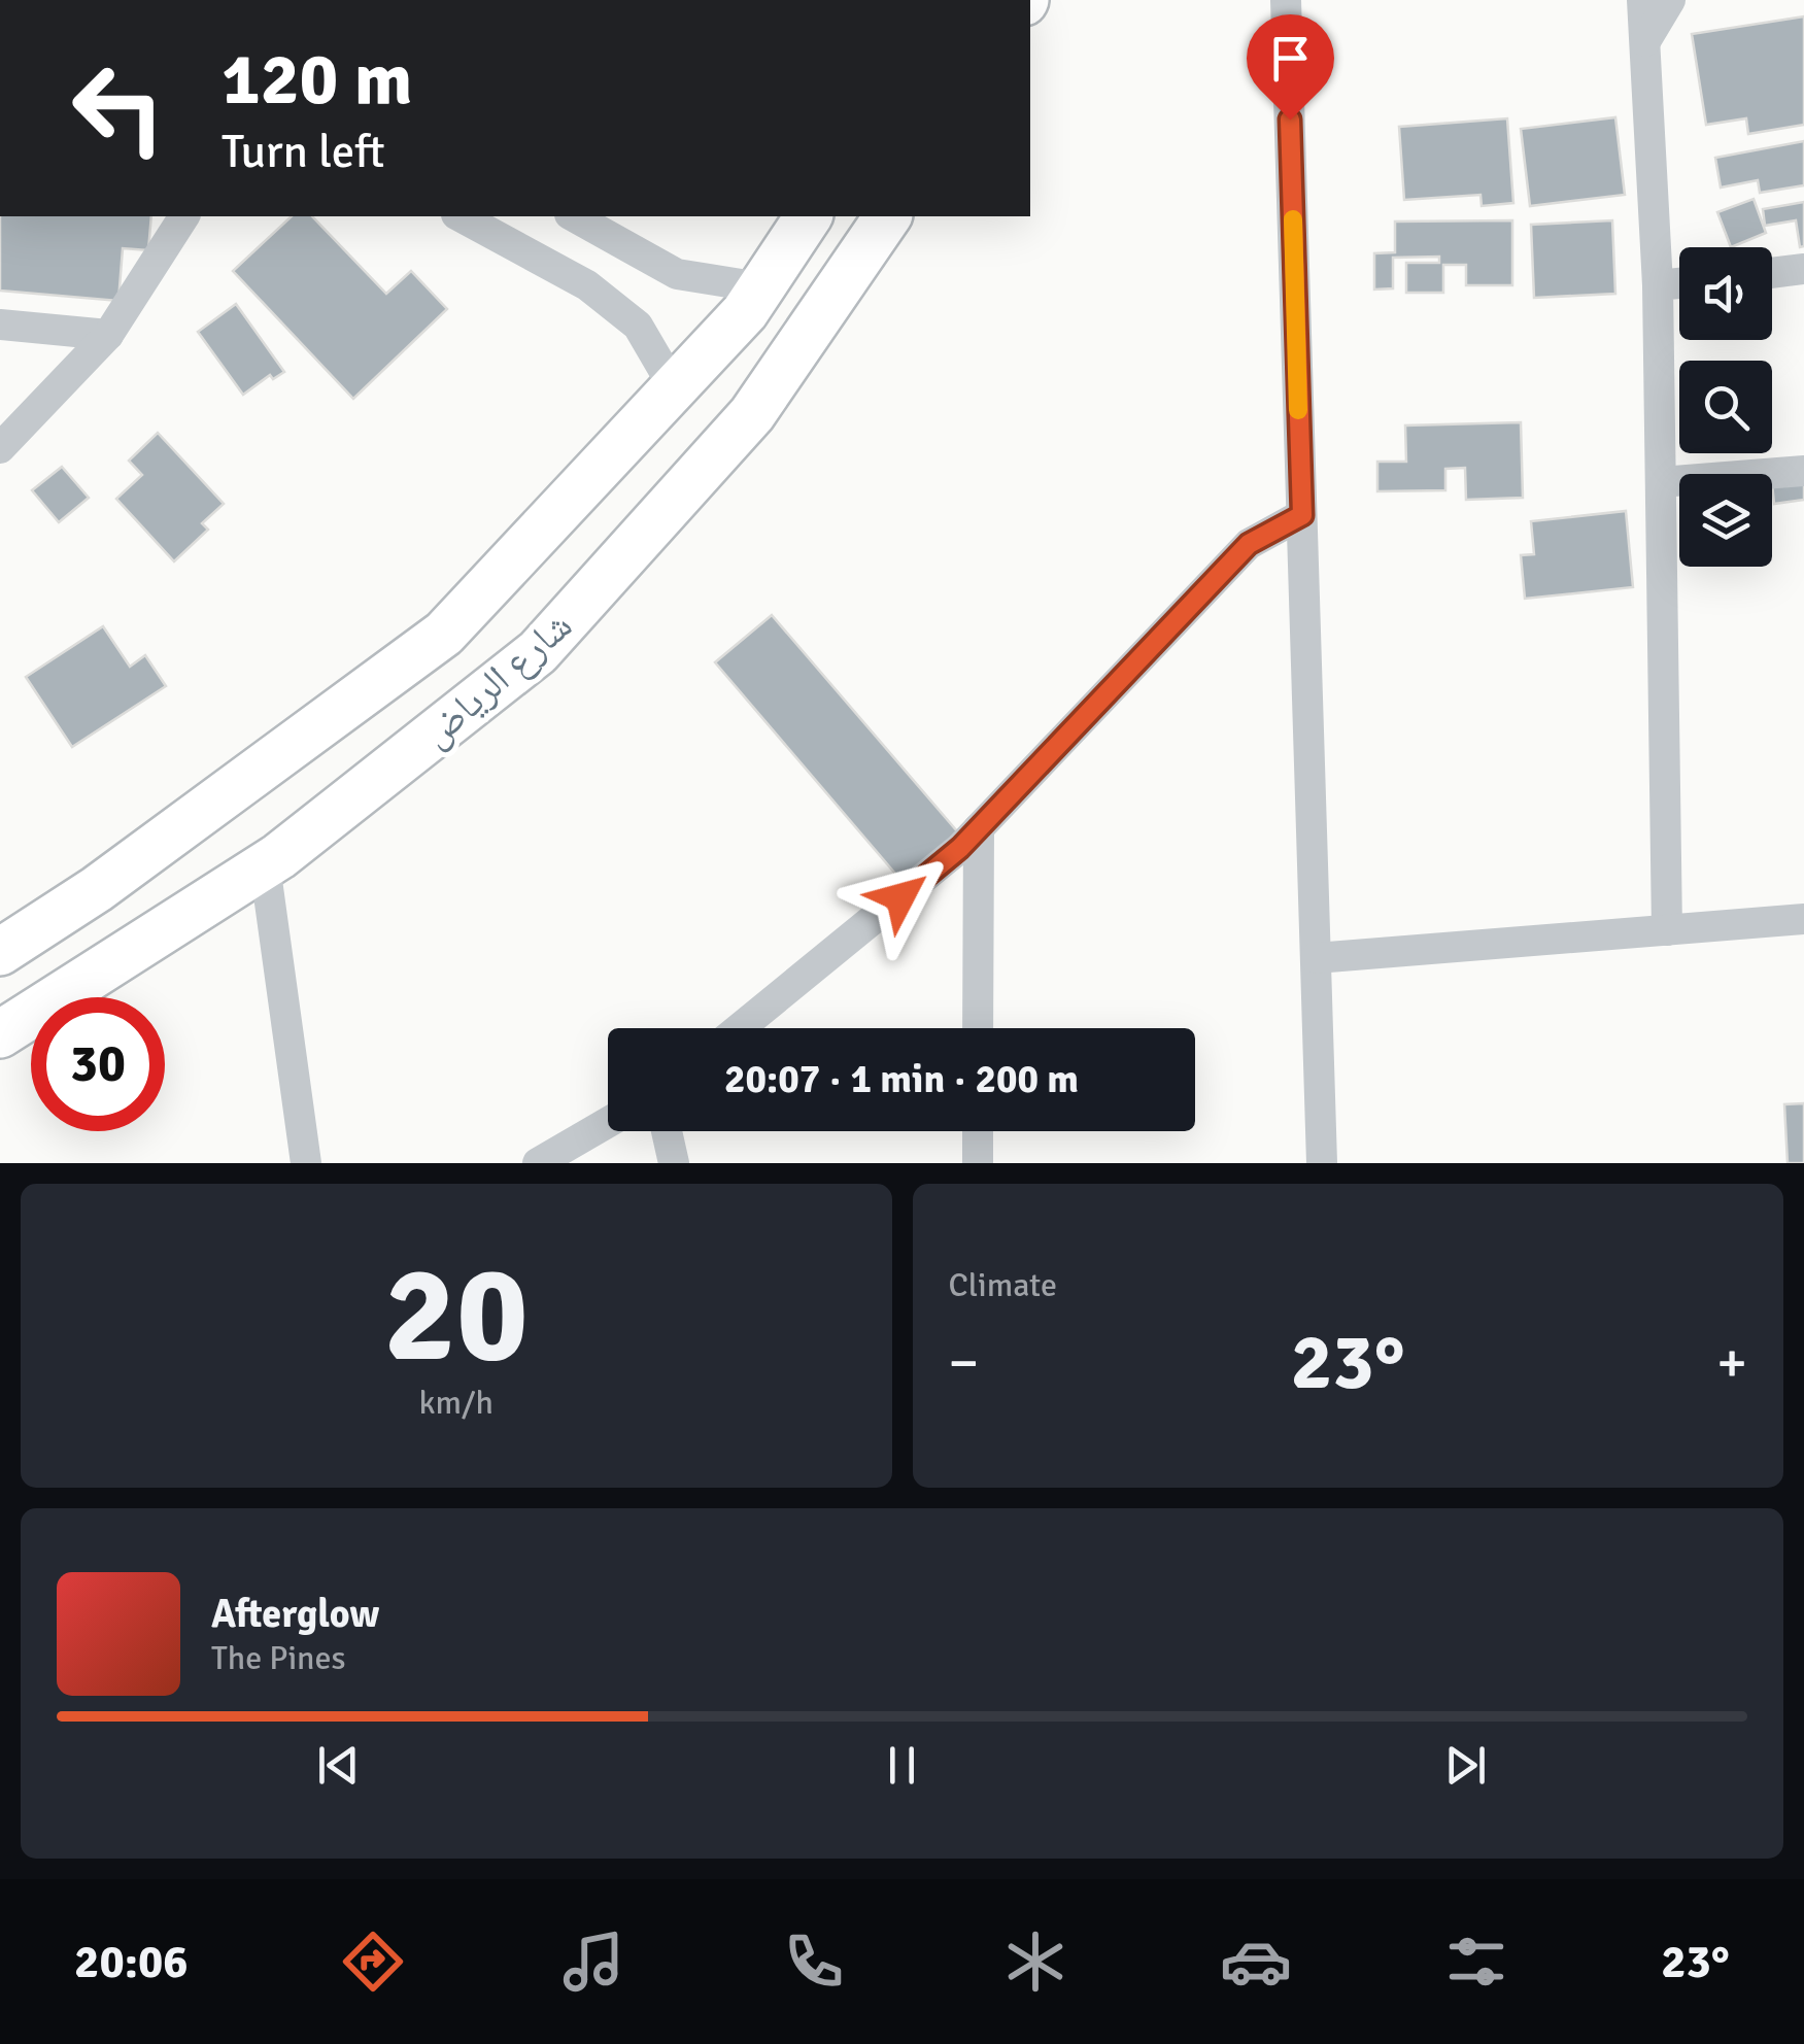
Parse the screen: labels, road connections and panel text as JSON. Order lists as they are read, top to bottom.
{
  "streets": {
    "main road": ["شارع الرياض"]
  },
  "page": {
    "turn": ["120 m", "Turn left"],
    "limit": "30",
    "trip": "20:07 · 1 min · 200 m",
    "tile": [
      ["20", "km/h"],
      "Climate"
    ],
    "heat": ["−", "23°", "+"],
    "song": ["Afterglow", "The Pines"],
    "tabs": ["20:06", "23°"]
  }
}
